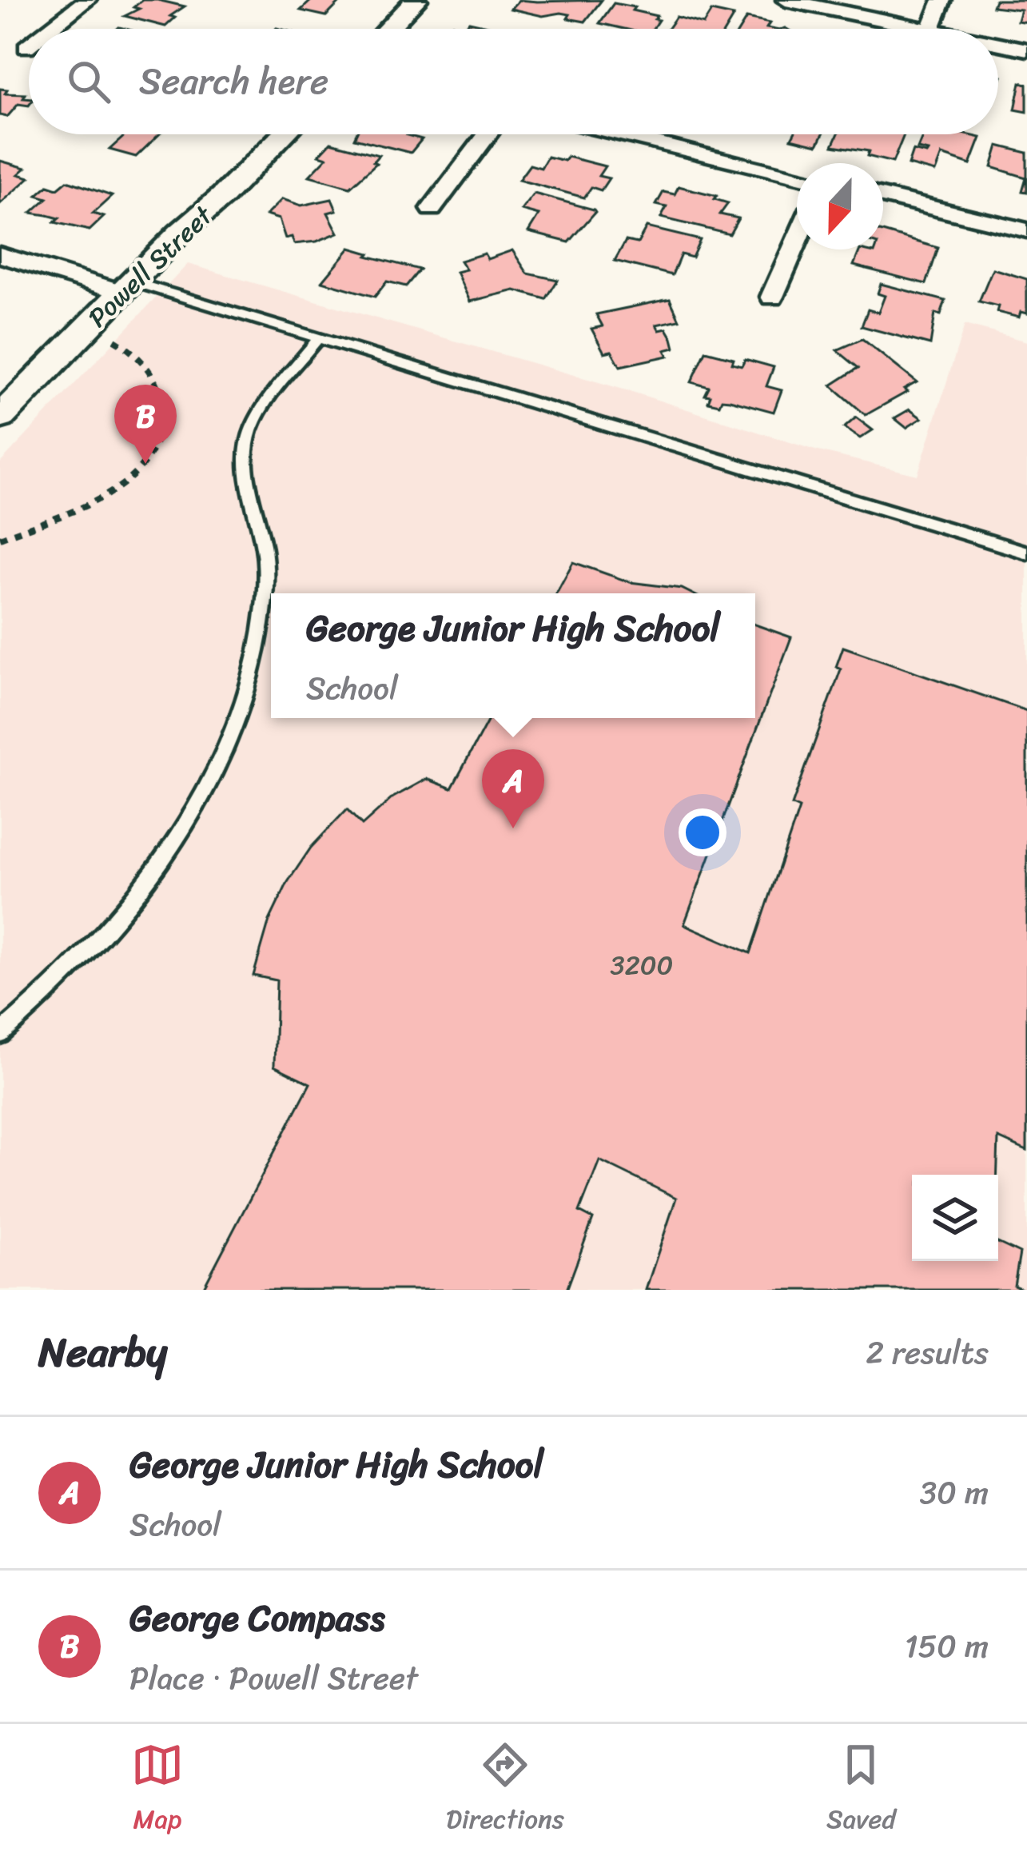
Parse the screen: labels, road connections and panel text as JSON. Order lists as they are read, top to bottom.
{
  "streets": {
    "street": ["Powell Street"]
  },
  "house_numbers": ["3200"],
  "north": "bottom",
  "page": {
    "search": "Search here",
    "pins": ["B", "A"],
    "popup": ["George Junior High School", "School"],
    "heading": ["Nearby", "2 results"],
    "list": [
      {
        "mark": "A",
        "name": "George Junior High School",
        "note": "School",
        "value": "30 m"
      },
      {
        "mark": "B",
        "name": "George Compass",
        "note": "Place · Powell Street",
        "value": "150 m"
      }
    ],
    "nav": ["Map", "Directions", "Saved"]
  }
}
